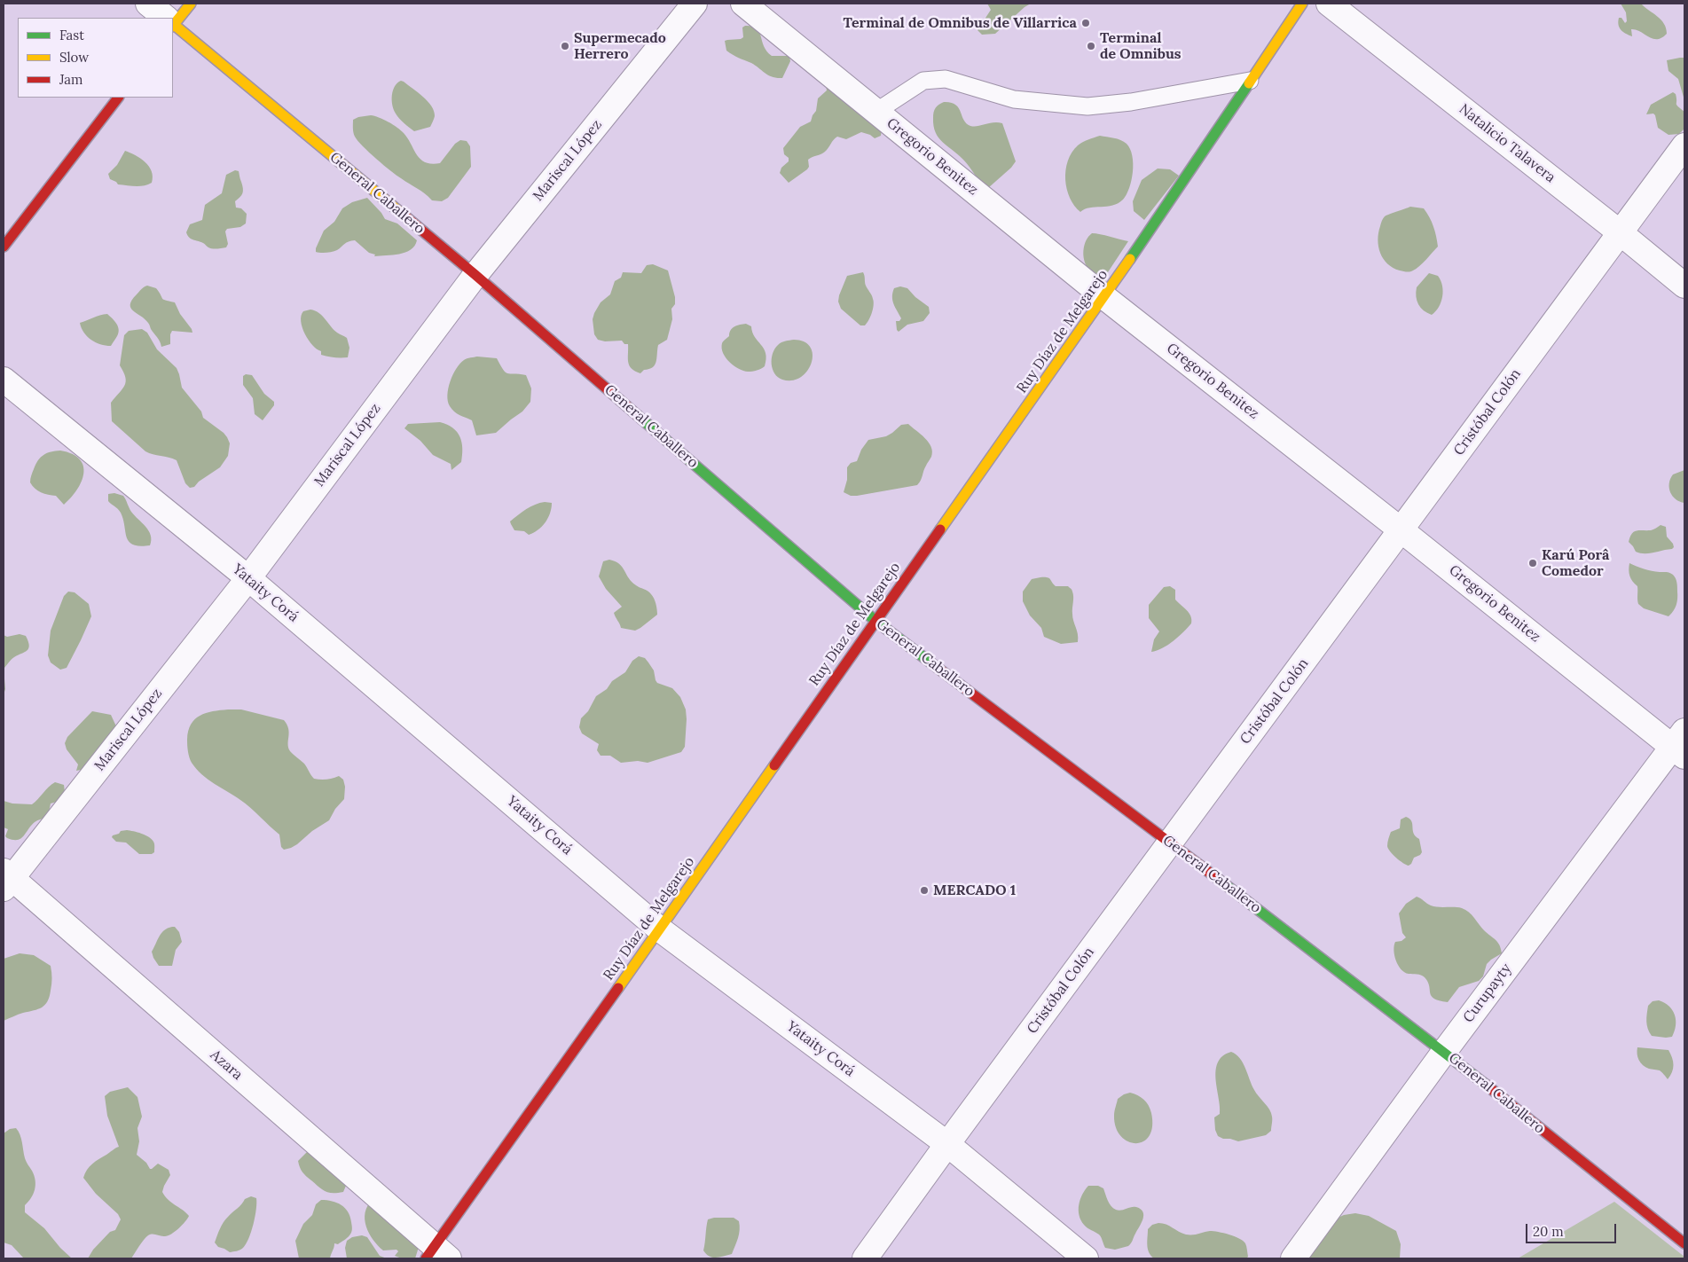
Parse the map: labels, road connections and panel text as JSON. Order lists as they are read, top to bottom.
{
  "streets": {
    "street": [
      "Natalicio Talavera",
      "Gregorio Benitez",
      "Mariscal López",
      "General Caballero",
      "Ruy Díaz de Melgarejo",
      "Cristóbal Colón",
      "Yataity Corá",
      "Curupayty",
      "Azara"
    ]
  },
  "crossings": [
    ["Natalicio Talavera", "Cristóbal Colón"],
    ["Gregorio Benitez", "Ruy Díaz de Melgarejo"],
    ["Gregorio Benitez", "Cristóbal Colón"],
    ["Gregorio Benitez", "Curupayty"],
    ["Mariscal López", "General Caballero"],
    ["Mariscal López", "Yataity Corá"],
    ["Mariscal López", "Azara"],
    ["General Caballero", "Ruy Díaz de Melgarejo"],
    ["General Caballero", "Cristóbal Colón"],
    ["General Caballero", "Curupayty"],
    ["Ruy Díaz de Melgarejo", "Yataity Corá"],
    ["Ruy Díaz de Melgarejo", "Azara"],
    ["Cristóbal Colón", "Yataity Corá"]
  ],
  "places": [
    "Terminal de Omnibus de Villarrica",
    "Supermecado Herrero",
    "Terminal de Omnibus",
    "Karú Porâ Comedor",
    "MERCADO 1"
  ],
  "legend": ["Fast", "Slow", "Jam"],
  "scale_bar": "20 m"
}
